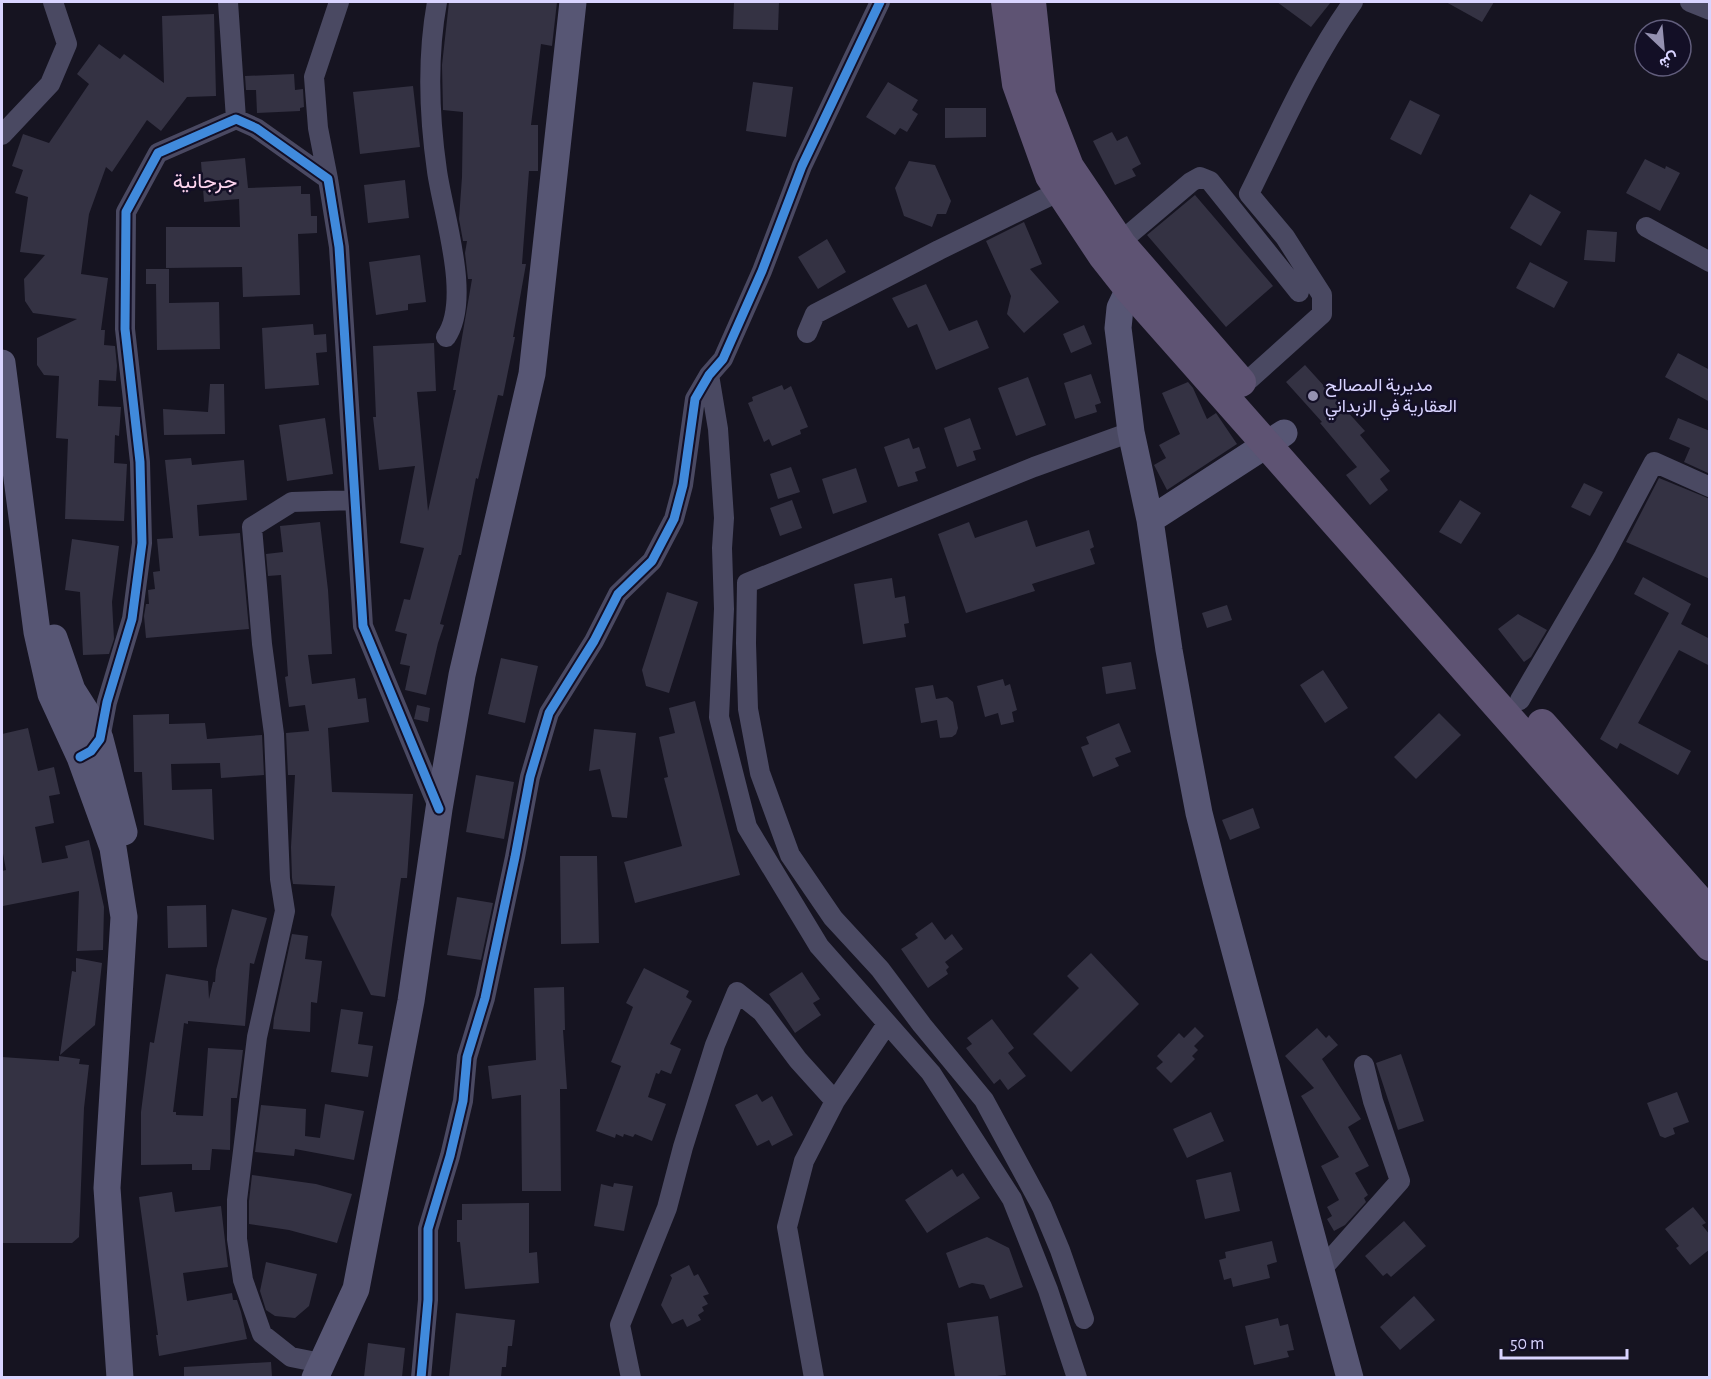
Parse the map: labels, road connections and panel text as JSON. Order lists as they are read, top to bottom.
{
  "districts": ["جرجانية"],
  "places": ["مديرية المصالح العقارية في الزبداني"],
  "scale_bar": "50 m",
  "north": "bottom right"
}
